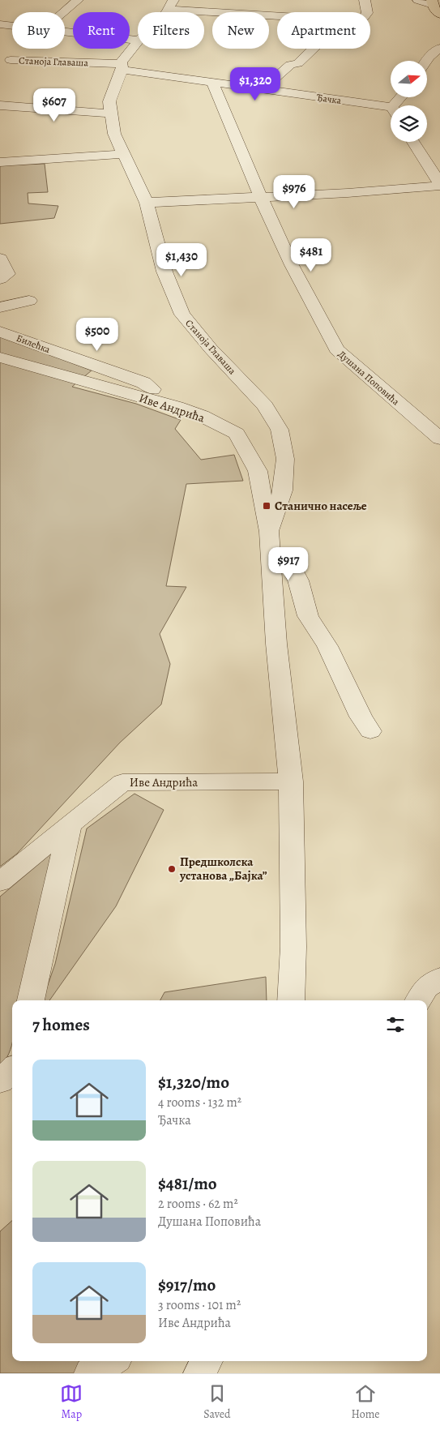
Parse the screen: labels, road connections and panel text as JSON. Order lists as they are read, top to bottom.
{
  "streets": {
    "street": [
      "Станоја Главаша",
      "Ђачка",
      "Билећка",
      "Душана Поповића",
      "Иве Андрића"
    ]
  },
  "crossings": [
    ["Станоја Главаша", "Ђачка"],
    ["Станоја Главаша", "Иве Андрића"],
    ["Ђачка", "Душана Поповића"],
    ["Билећка", "Иве Андрића"]
  ],
  "places": {
    "transit": ["Станично насеље"],
    "other": ["Предшколска установа „Бајка”"]
  },
  "north": "right",
  "page": {
    "chip": [
      "Buy",
      "Rent",
      "Filters",
      "New",
      "Apartment"
    ],
    "price": [
      "$1,320",
      "$607",
      "$976",
      "$481",
      "$1,430",
      "$500",
      "$917"
    ],
    "heading": "7 homes",
    "list": [
      {
        "name": "$1,320/mo",
        "note": "4 rooms · 132 m² · Ђачка"
      },
      {
        "name": "$481/mo",
        "note": "2 rooms · 62 m² · Душана Поповића"
      },
      {
        "name": "$917/mo",
        "note": "3 rooms · 101 m² · Иве Андрића"
      }
    ],
    "tabs": ["Map", "Saved", "Home"]
  }
}
